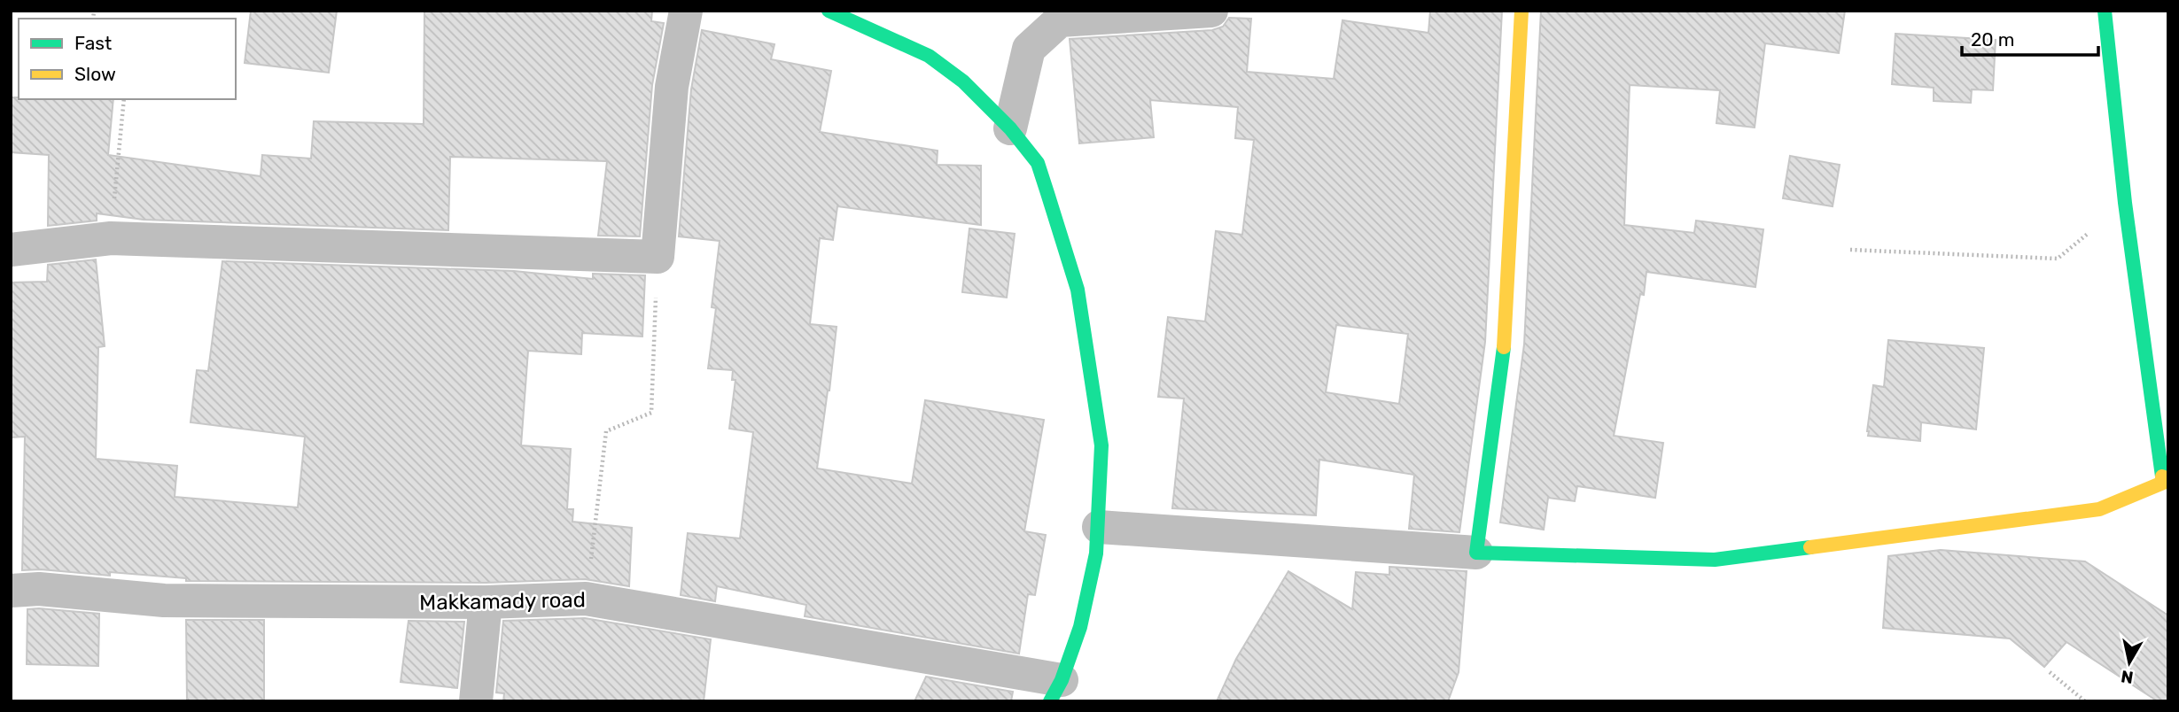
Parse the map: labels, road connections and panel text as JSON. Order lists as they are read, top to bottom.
{
  "streets": {
    "street": ["Makkamady road"]
  },
  "legend": ["Fast", "Slow"],
  "scale_bar": "20 m",
  "north": "bottom"
}
